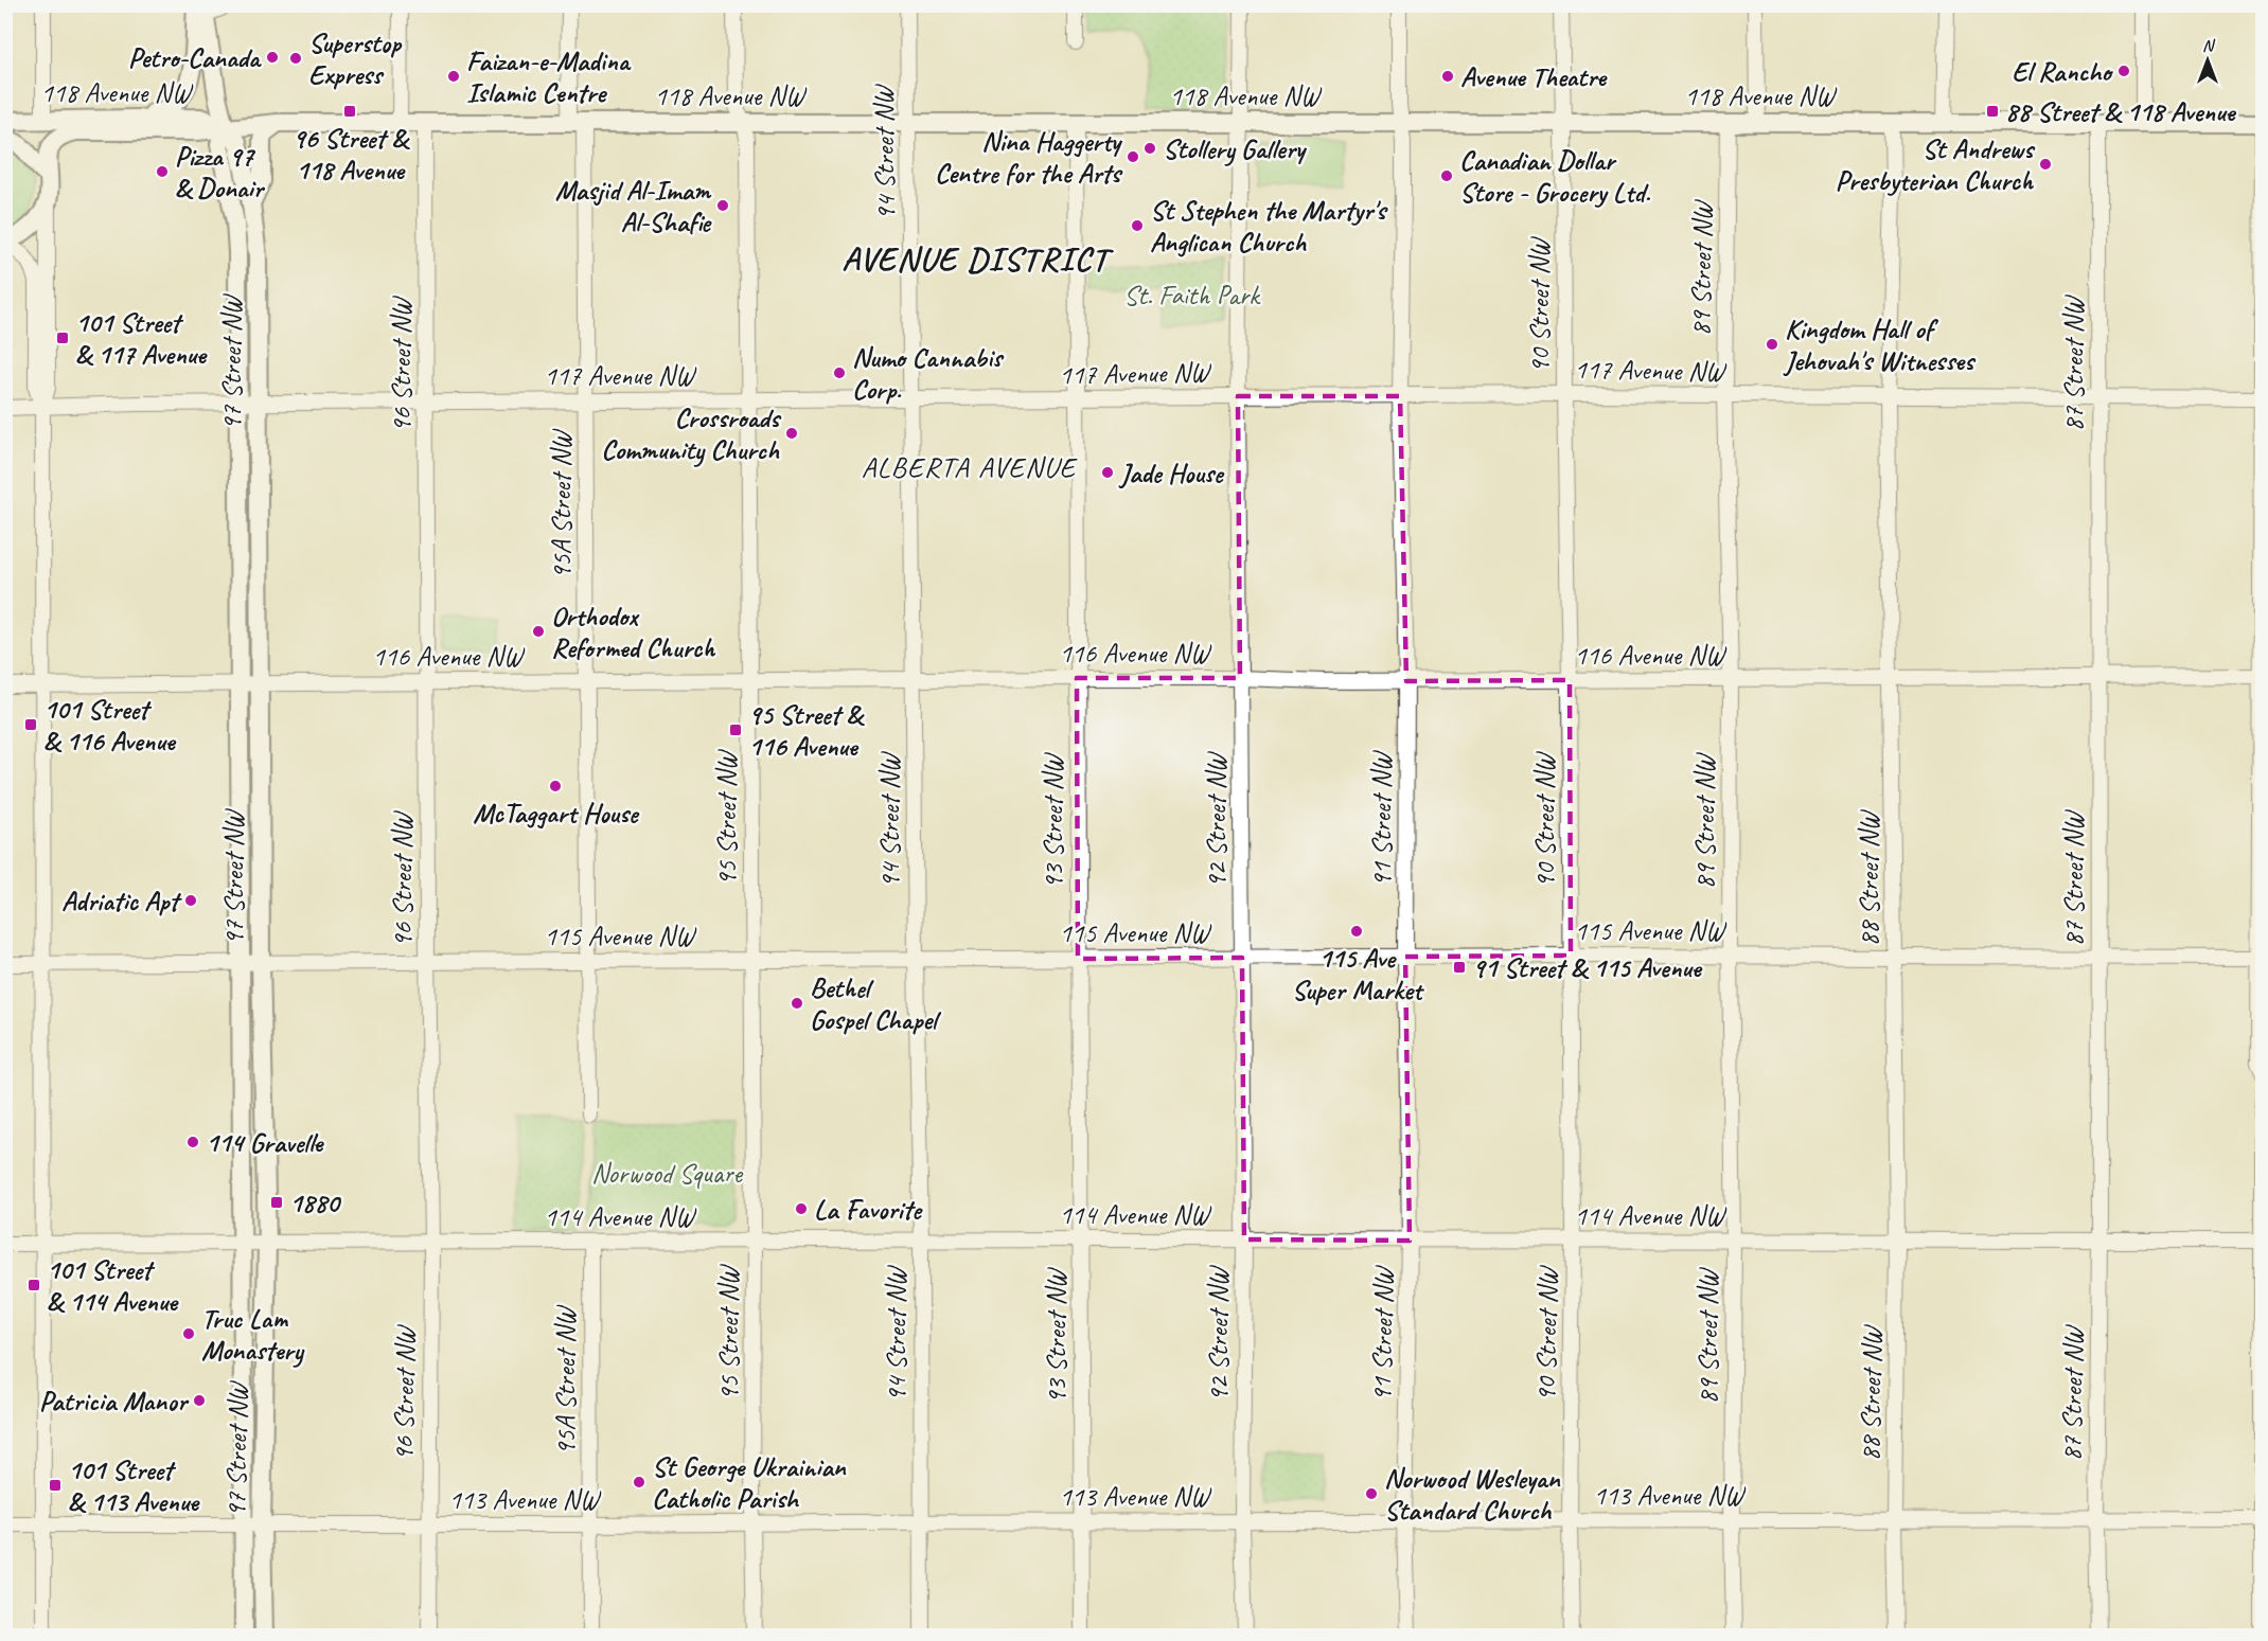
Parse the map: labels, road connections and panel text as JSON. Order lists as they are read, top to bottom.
{
  "streets": {
    "main road": ["118 Avenue NW", "97 Street NW"],
    "street": [
      "94 Street NW",
      "89 Street NW",
      "90 Street NW",
      "87 Street NW",
      "96 Street NW",
      "117 Avenue NW",
      "95A Street NW",
      "116 Avenue NW",
      "95 Street NW",
      "91 Street NW",
      "92 Street NW",
      "93 Street NW",
      "88 Street NW",
      "115 Avenue NW",
      "114 Avenue NW",
      "113 Avenue NW"
    ]
  },
  "crossings": [
    ["118 Avenue NW", "94 Street NW"],
    ["118 Avenue NW", "89 Street NW"],
    ["118 Avenue NW", "90 Street NW"],
    ["118 Avenue NW", "97 Street NW"],
    ["118 Avenue NW", "87 Street NW"],
    ["118 Avenue NW", "96 Street NW"],
    ["118 Avenue NW", "95A Street NW"],
    ["118 Avenue NW", "95 Street NW"],
    ["118 Avenue NW", "91 Street NW"],
    ["118 Avenue NW", "92 Street NW"],
    ["118 Avenue NW", "93 Street NW"],
    ["118 Avenue NW", "88 Street NW"],
    ["94 Street NW", "117 Avenue NW"],
    ["94 Street NW", "116 Avenue NW"],
    ["94 Street NW", "115 Avenue NW"],
    ["94 Street NW", "114 Avenue NW"],
    ["94 Street NW", "113 Avenue NW"],
    ["89 Street NW", "117 Avenue NW"],
    ["89 Street NW", "116 Avenue NW"],
    ["89 Street NW", "115 Avenue NW"],
    ["89 Street NW", "114 Avenue NW"],
    ["89 Street NW", "113 Avenue NW"],
    ["90 Street NW", "117 Avenue NW"],
    ["90 Street NW", "116 Avenue NW"],
    ["90 Street NW", "115 Avenue NW"],
    ["90 Street NW", "114 Avenue NW"],
    ["90 Street NW", "113 Avenue NW"],
    ["97 Street NW", "117 Avenue NW"],
    ["97 Street NW", "116 Avenue NW"],
    ["97 Street NW", "115 Avenue NW"],
    ["97 Street NW", "114 Avenue NW"],
    ["97 Street NW", "113 Avenue NW"],
    ["87 Street NW", "117 Avenue NW"],
    ["87 Street NW", "116 Avenue NW"],
    ["87 Street NW", "115 Avenue NW"],
    ["87 Street NW", "114 Avenue NW"],
    ["87 Street NW", "113 Avenue NW"],
    ["96 Street NW", "117 Avenue NW"],
    ["96 Street NW", "116 Avenue NW"],
    ["96 Street NW", "115 Avenue NW"],
    ["96 Street NW", "114 Avenue NW"],
    ["96 Street NW", "113 Avenue NW"],
    ["117 Avenue NW", "95A Street NW"],
    ["117 Avenue NW", "95 Street NW"],
    ["117 Avenue NW", "91 Street NW"],
    ["117 Avenue NW", "92 Street NW"],
    ["117 Avenue NW", "93 Street NW"],
    ["117 Avenue NW", "88 Street NW"],
    ["95A Street NW", "116 Avenue NW"],
    ["95A Street NW", "115 Avenue NW"],
    ["95A Street NW", "114 Avenue NW"],
    ["95A Street NW", "113 Avenue NW"],
    ["116 Avenue NW", "95 Street NW"],
    ["116 Avenue NW", "91 Street NW"],
    ["116 Avenue NW", "92 Street NW"],
    ["116 Avenue NW", "93 Street NW"],
    ["116 Avenue NW", "88 Street NW"],
    ["95 Street NW", "115 Avenue NW"],
    ["95 Street NW", "114 Avenue NW"],
    ["95 Street NW", "113 Avenue NW"],
    ["91 Street NW", "115 Avenue NW"],
    ["91 Street NW", "114 Avenue NW"],
    ["91 Street NW", "113 Avenue NW"],
    ["92 Street NW", "115 Avenue NW"],
    ["92 Street NW", "114 Avenue NW"],
    ["92 Street NW", "113 Avenue NW"],
    ["93 Street NW", "115 Avenue NW"],
    ["93 Street NW", "114 Avenue NW"],
    ["93 Street NW", "113 Avenue NW"],
    ["88 Street NW", "115 Avenue NW"],
    ["88 Street NW", "114 Avenue NW"],
    ["88 Street NW", "113 Avenue NW"]
  ],
  "districts": ["AVENUE DISTRICT", "ALBERTA AVENUE"],
  "parks": ["St. Faith Park", "Norwood Square"],
  "places": {
    "other": [
      "Petro-Canada",
      "Superstop Express",
      "El Rancho",
      "Faizan-e-Madina Islamic Centre",
      "Avenue Theatre",
      "Stollery Gallery",
      "Nina Haggerty Centre for the Arts",
      "St Andrews Presbyterian Church",
      "Pizza 97 & Donair",
      "Canadian Dollar Store - Grocery Ltd.",
      "Masjid Al-Imam Al-Shafie",
      "St Stephen the Martyr's Anglican Church",
      "Kingdom Hall of Jehovah's Witnesses",
      "Numo Cannabis Corp.",
      "Crossroads Community Church",
      "Jade House",
      "Orthodox Reformed Church",
      "McTaggart House",
      "Adriatic Apt",
      "115 Ave Super Market",
      "Bethel Gospel Chapel",
      "114 Gravelle",
      "La Favorite",
      "Truc Lam Monastery",
      "Patricia Manor",
      "St George Ukrainian Catholic Parish",
      "Norwood Wesleyan Standard Church"
    ],
    "transit": [
      "96 Street & 118 Avenue",
      "88 Street & 118 Avenue",
      "101 Street & 117 Avenue",
      "101 Street & 116 Avenue",
      "95 Street & 116 Avenue",
      "91 Street & 115 Avenue",
      "1880",
      "101 Street & 114 Avenue",
      "101 Street & 113 Avenue"
    ]
  },
  "north": "top"
}
